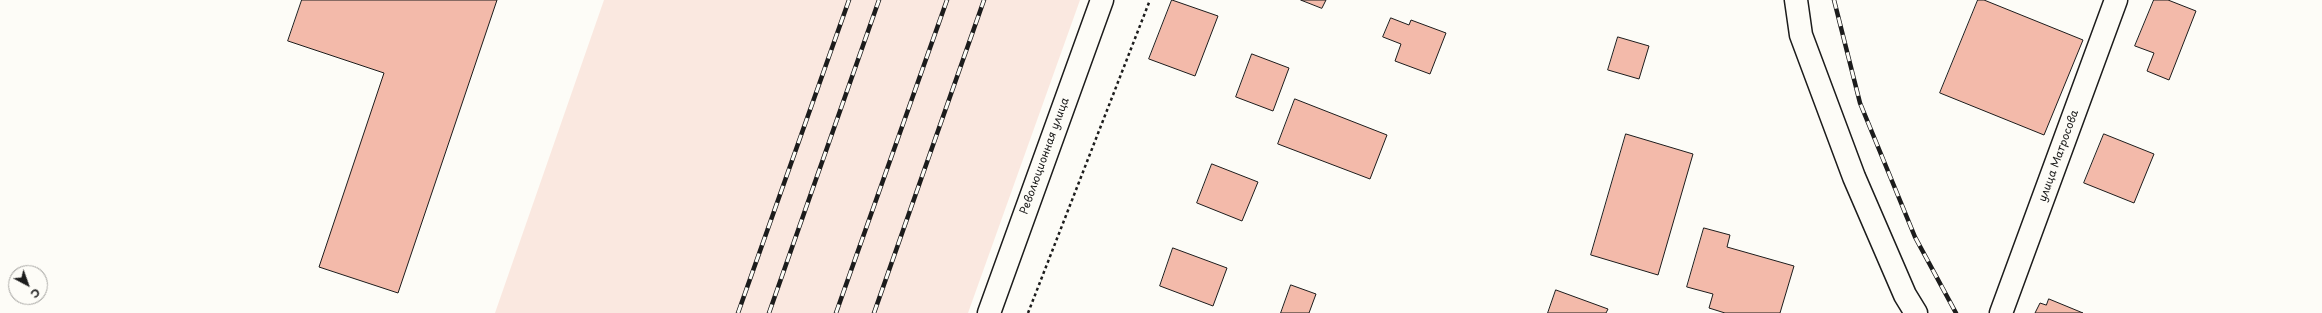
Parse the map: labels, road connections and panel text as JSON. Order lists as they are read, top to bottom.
{
  "streets": {
    "street": ["Революционная улица", "улица Матросова"]
  },
  "north": "bottom right"
}
